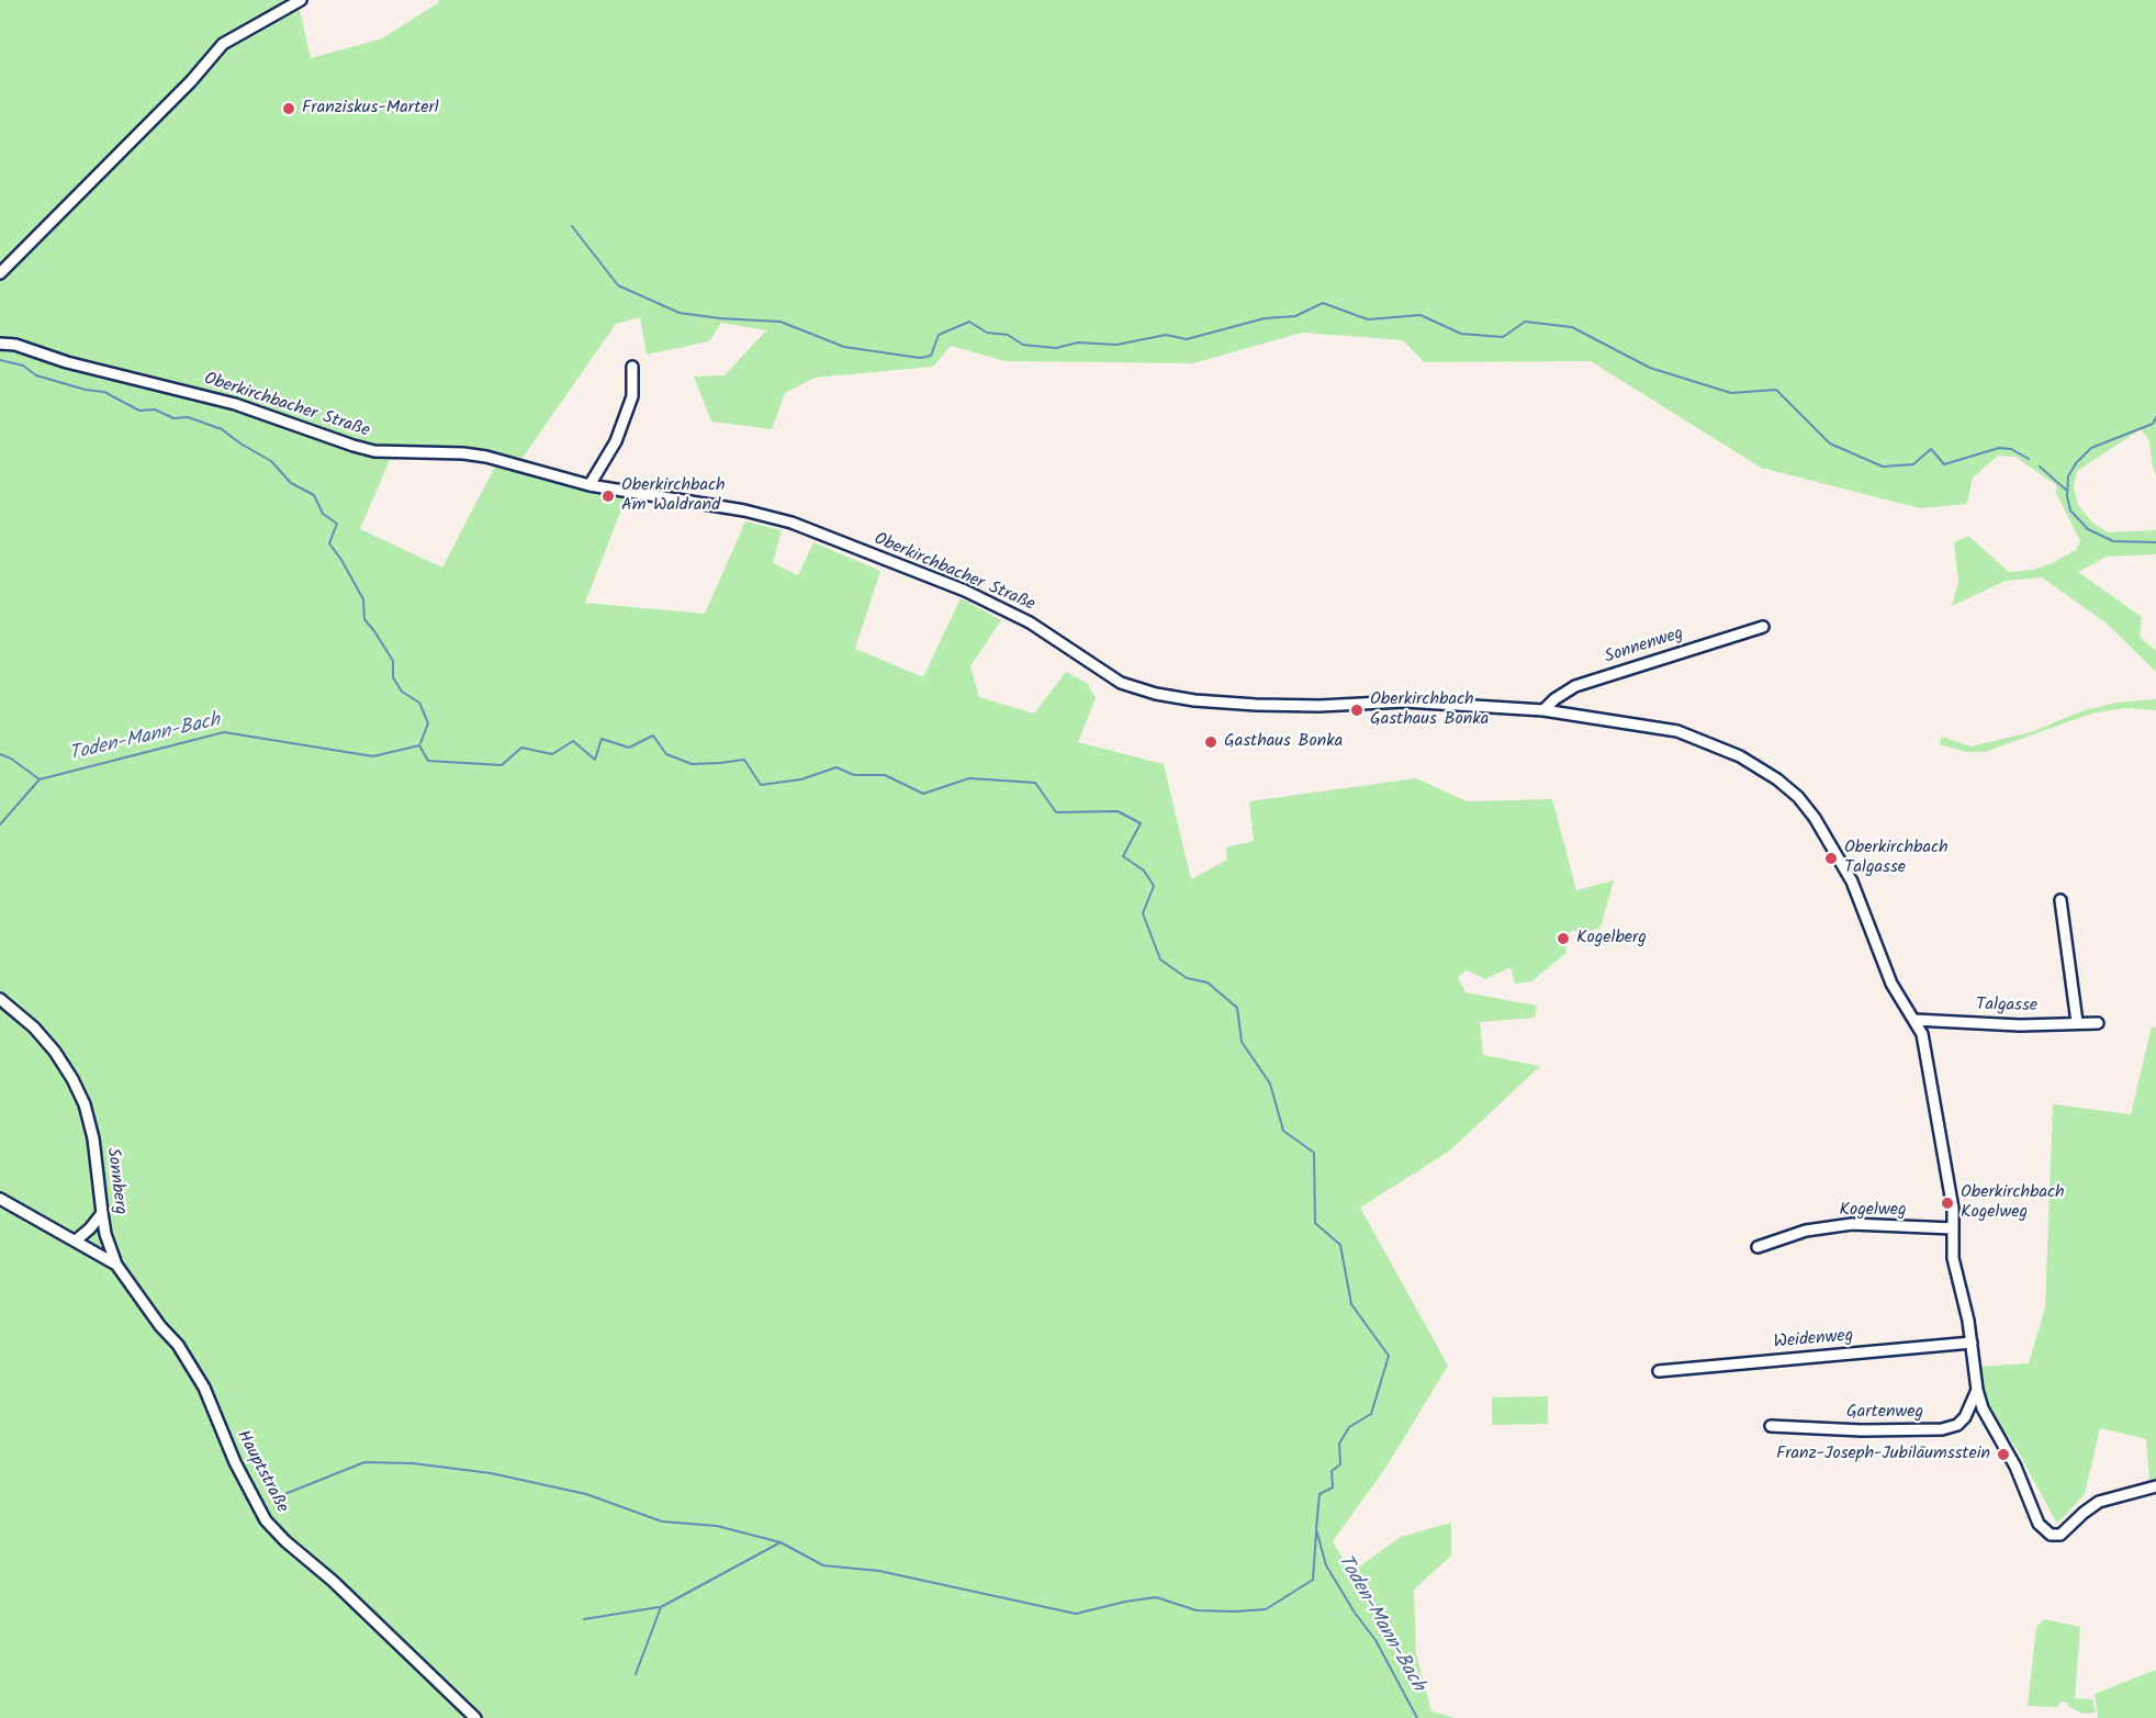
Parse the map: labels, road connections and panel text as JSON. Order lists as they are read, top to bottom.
{
  "streets": {
    "street": [
      "Oberkirchbacher Straße",
      "Sonnenweg",
      "Talgasse",
      "Sonnberg",
      "Kogelweg",
      "Weidenweg",
      "Gartenweg",
      "Hauptstraße"
    ]
  },
  "crossings": [
    ["Oberkirchbacher Straße", "Sonnenweg"],
    ["Oberkirchbacher Straße", "Talgasse"],
    ["Oberkirchbacher Straße", "Kogelweg"],
    ["Oberkirchbacher Straße", "Weidenweg"],
    ["Oberkirchbacher Straße", "Gartenweg"],
    ["Sonnberg", "Hauptstraße"]
  ],
  "water": ["Toden-Mann-Bach"],
  "places": [
    "Franziskus-Marterl",
    "Oberkirchbach Am Waldrand",
    "Oberkirchbach Gasthaus Bonka",
    "Gasthaus Bonka",
    "Oberkirchbach Talgasse",
    "Kogelberg",
    "Oberkirchbach Kogelweg",
    "Franz-Joseph-Jubiläumsstein"
  ]
}
